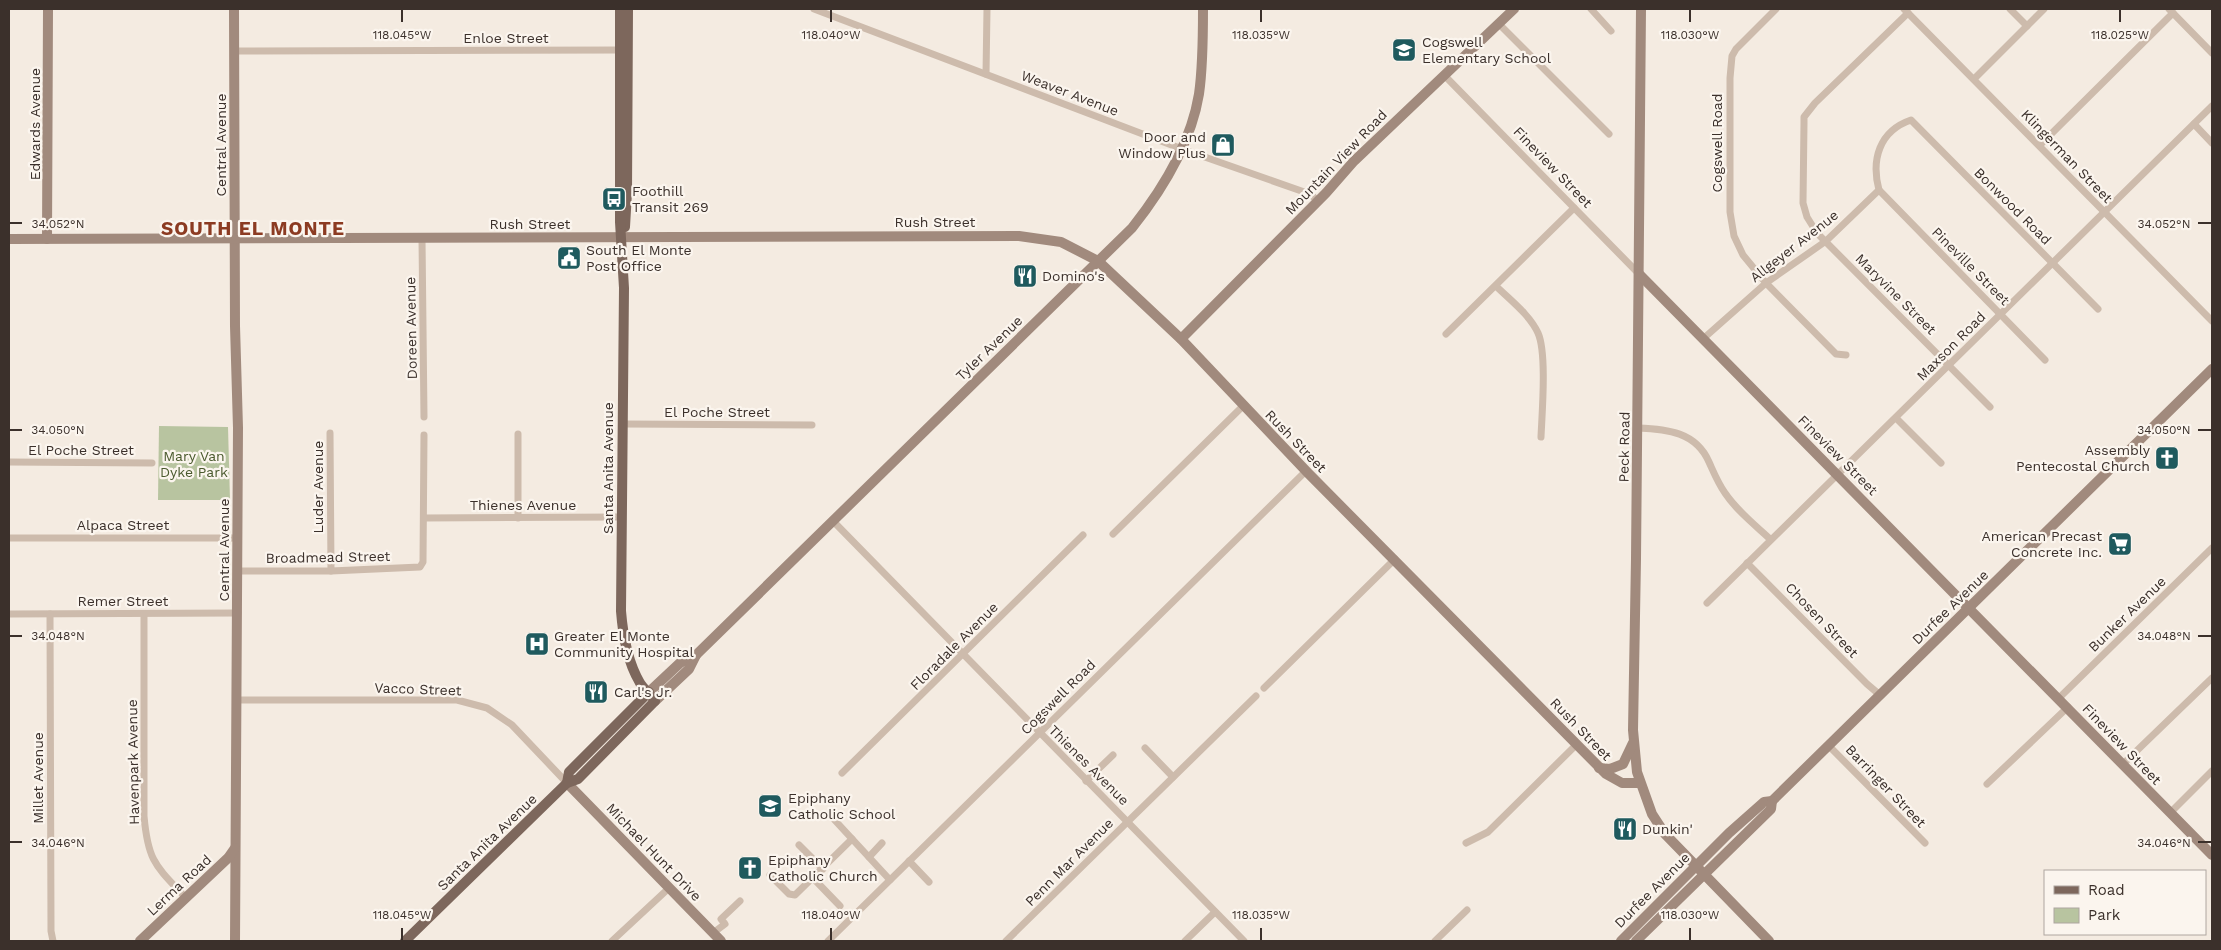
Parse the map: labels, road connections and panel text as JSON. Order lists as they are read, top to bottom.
{
  "streets": {
    "main road": ["Santa Anita Avenue"],
    "street": [
      "Enloe Street",
      "Weaver Avenue",
      "Edwards Avenue",
      "Cogswell Road",
      "Central Avenue",
      "Klingerman Street",
      "Mountain View Road",
      "Fineview Street",
      "Bonwood Road",
      "Rush Street",
      "Allgeyer Avenue",
      "Pineville Street",
      "Maryvine Street",
      "Doreen Avenue",
      "Maxson Road",
      "Tyler Avenue",
      "El Poche Street",
      "Peck Road",
      "Luder Avenue",
      "Thienes Avenue",
      "Alpaca Street",
      "Broadmead Street",
      "Remer Street",
      "Durfee Avenue",
      "Bunker Avenue",
      "Chosen Street",
      "Floradale Avenue",
      "Vacco Street",
      "Havenpark Avenue",
      "Millet Avenue",
      "Barringer Street",
      "Michael Hunt Drive",
      "Penn Mar Avenue",
      "Lerma Road"
    ]
  },
  "crossings": [
    ["Enloe Street", "Central Avenue"],
    ["Enloe Street", "Santa Anita Avenue"],
    ["Weaver Avenue", "Mountain View Road"],
    ["Weaver Avenue", "Tyler Avenue"],
    ["Edwards Avenue", "Rush Street"],
    ["Cogswell Road", "Rush Street"],
    ["Cogswell Road", "Allgeyer Avenue"],
    ["Cogswell Road", "Thienes Avenue"],
    ["Central Avenue", "Rush Street"],
    ["Central Avenue", "Alpaca Street"],
    ["Central Avenue", "Broadmead Street"],
    ["Central Avenue", "Remer Street"],
    ["Central Avenue", "Vacco Street"],
    ["Central Avenue", "Lerma Road"],
    ["Klingerman Street", "Maxson Road"],
    ["Mountain View Road", "Fineview Street"],
    ["Mountain View Road", "Rush Street"],
    ["Fineview Street", "Allgeyer Avenue"],
    ["Fineview Street", "Maxson Road"],
    ["Fineview Street", "Peck Road"],
    ["Fineview Street", "Durfee Avenue"],
    ["Fineview Street", "Bunker Avenue"],
    ["Bonwood Road", "Allgeyer Avenue"],
    ["Bonwood Road", "Pineville Street"],
    ["Bonwood Road", "Maxson Road"],
    ["Rush Street", "Doreen Avenue"],
    ["Rush Street", "Tyler Avenue"],
    ["Rush Street", "Peck Road"],
    ["Rush Street", "Santa Anita Avenue"],
    ["Allgeyer Avenue", "Pineville Street"],
    ["Allgeyer Avenue", "Maryvine Street"],
    ["Pineville Street", "Maxson Road"],
    ["Maryvine Street", "Maxson Road"],
    ["Maxson Road", "Chosen Street"],
    ["Tyler Avenue", "Santa Anita Avenue"],
    ["Tyler Avenue", "Thienes Avenue"],
    ["El Poche Street", "Santa Anita Avenue"],
    ["Peck Road", "Durfee Avenue"],
    ["Santa Anita Avenue", "Thienes Avenue"],
    ["Santa Anita Avenue", "Vacco Street"],
    ["Santa Anita Avenue", "Michael Hunt Drive"],
    ["Luder Avenue", "Broadmead Street"],
    ["Thienes Avenue", "Broadmead Street"],
    ["Thienes Avenue", "Floradale Avenue"],
    ["Thienes Avenue", "Penn Mar Avenue"],
    ["Remer Street", "Havenpark Avenue"],
    ["Remer Street", "Millet Avenue"],
    ["Durfee Avenue", "Chosen Street"],
    ["Durfee Avenue", "Barringer Street"],
    ["Vacco Street", "Michael Hunt Drive"],
    ["Havenpark Avenue", "Lerma Road"]
  ],
  "districts": ["SOUTH EL MONTE"],
  "parks": ["Mary Van Dyke Park"],
  "places": {
    "school or university": ["Cogswell Elementary School", "Epiphany Catholic School"],
    "shop": ["Door and Window Plus"],
    "bus stop": ["Foothill Transit 269"],
    "public building": ["South El Monte Post Office"],
    "restaurant": ["Domino's", "Carl's Jr.", "Dunkin'"],
    "church": ["Assembly Pentecostal Church", "Epiphany Catholic Church"],
    "supermarket": ["American Precast Concrete Inc."],
    "hospital": ["Greater El Monte Community Hospital"]
  },
  "legend": ["Road", "Park"],
  "coordinates": [
    "118.045°W",
    "118.040°W",
    "118.035°W",
    "118.030°W",
    "118.025°W",
    "34.052°N",
    "34.050°N",
    "34.048°N",
    "34.046°N"
  ]
}
